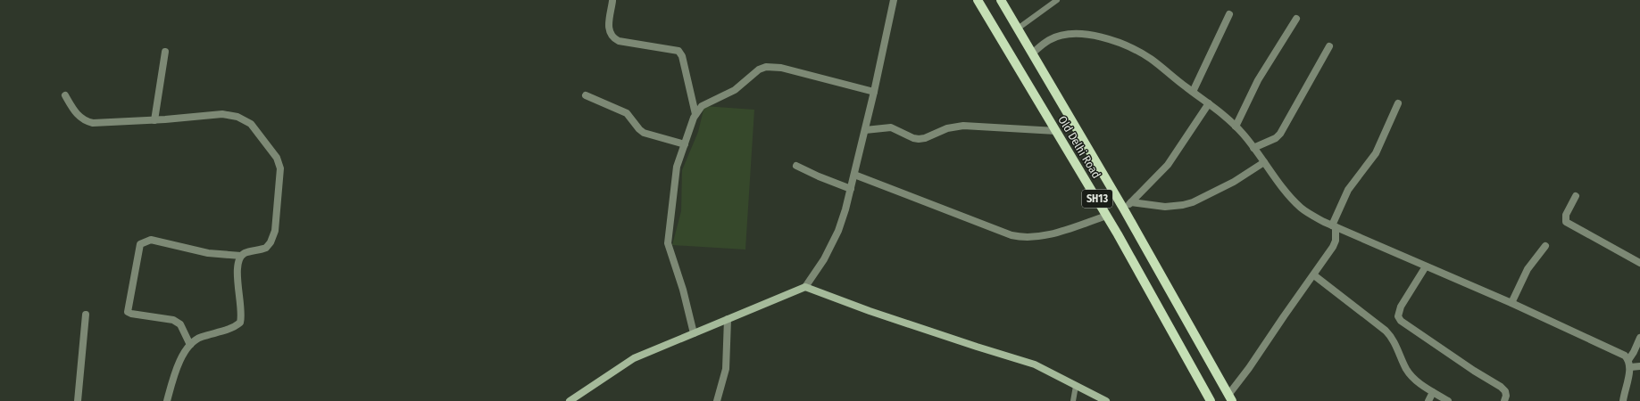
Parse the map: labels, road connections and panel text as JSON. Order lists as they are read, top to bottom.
{
  "streets": {
    "main road": ["Old Delhi Road", "SH13"]
  }
}
